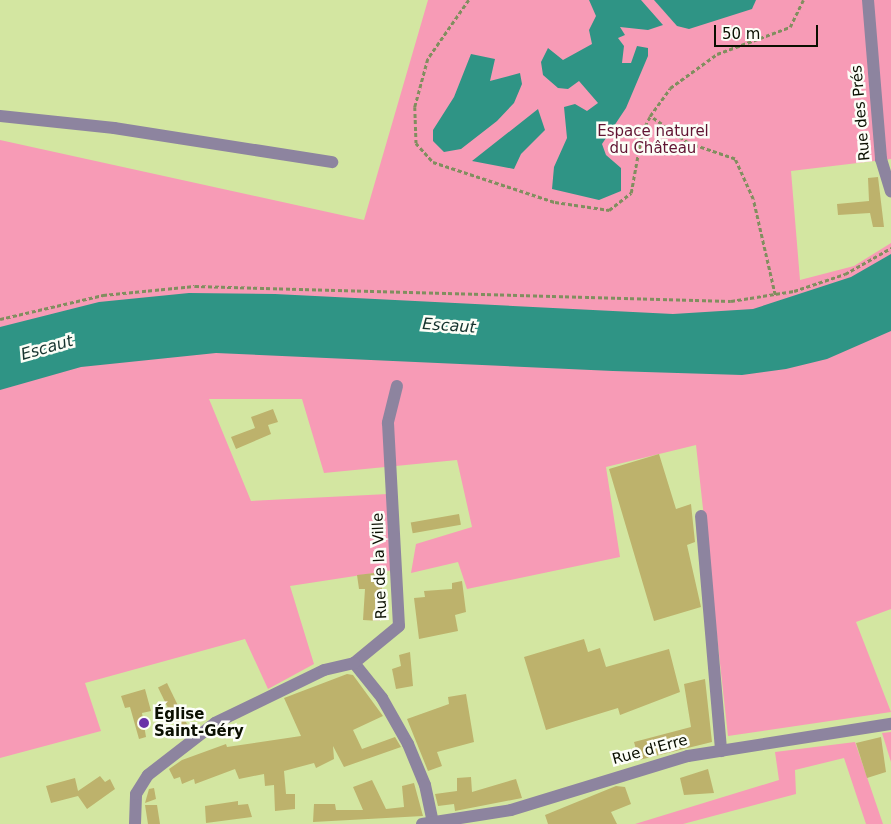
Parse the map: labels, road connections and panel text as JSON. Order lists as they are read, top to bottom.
{
  "streets": {
    "street": ["Rue des Prés", "Rue de la Ville", "Rue d'Erre"]
  },
  "water": ["Escaut"],
  "parks": ["Espace naturel du Château"],
  "places": ["Église Saint-Géry"],
  "scale_bar": "50 m"
}
